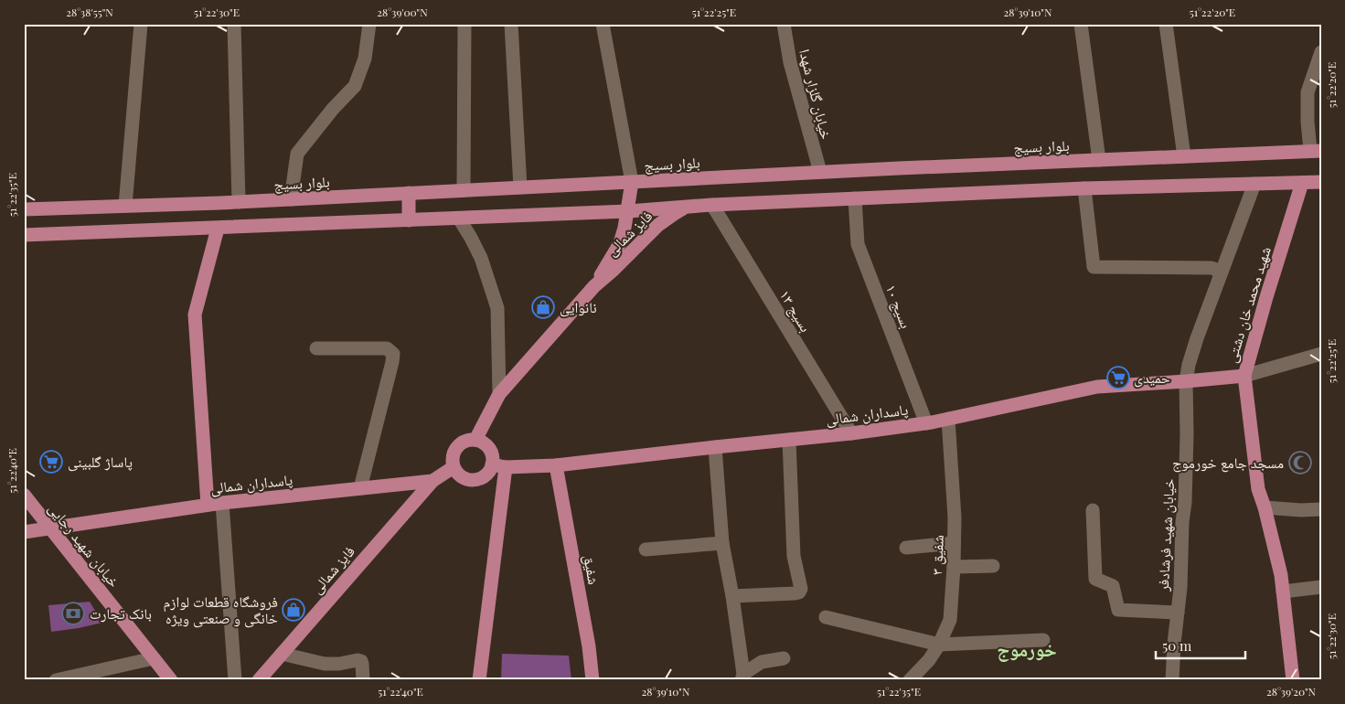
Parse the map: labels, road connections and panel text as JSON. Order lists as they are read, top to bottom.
{
  "streets": {
    "main road": [
      "بلوار بسیج",
      "فایز شمالی",
      "شهید محمد خان دشتی",
      "پاسداران شمالی",
      "خیابان شهید رجایی",
      "شفیق"
    ],
    "street": [
      "خیابان گلزار شهدا",
      "بسیج ۱۰",
      "بسیج ۱۳",
      "خیابان شهید فرشادفر",
      "شفیق ۳"
    ]
  },
  "crossings": [
    ["خیابان گلزار شهدا", "بلوار بسیج"],
    ["بلوار بسیج", "فایز شمالی"],
    ["فایز شمالی", "پاسداران شمالی"],
    ["شهید محمد خان دشتی", "پاسداران شمالی"],
    ["بسیج ۱۰", "پاسداران شمالی"],
    ["بسیج ۱۳", "پاسداران شمالی"],
    ["پاسداران شمالی", "خیابان شهید فرشادفر"],
    ["پاسداران شمالی", "خیابان شهید رجایی"],
    ["پاسداران شمالی", "شفیق ۳"],
    ["پاسداران شمالی", "شفیق"]
  ],
  "districts": ["خورموج"],
  "places": {
    "shop": ["نانوایی", "فروشگاه قطعات لوازم خانگی و صنعتی ویژه"],
    "supermarket": ["حمیدی", "پاساژ گلبینی"],
    "mosque": ["مسجد جامع خورموج"],
    "bank": ["بانک تجارت"]
  },
  "scale_bar": "50 m",
  "coordinates": [
    "28°38'55\"N",
    "51°22'30\"E",
    "28°39'00\"N",
    "51°22'25\"E",
    "28°39'10\"N",
    "51°22'20\"E",
    "51°22'35\"E",
    "51°22'40\"E",
    "28°39'20\"N"
  ]
}
